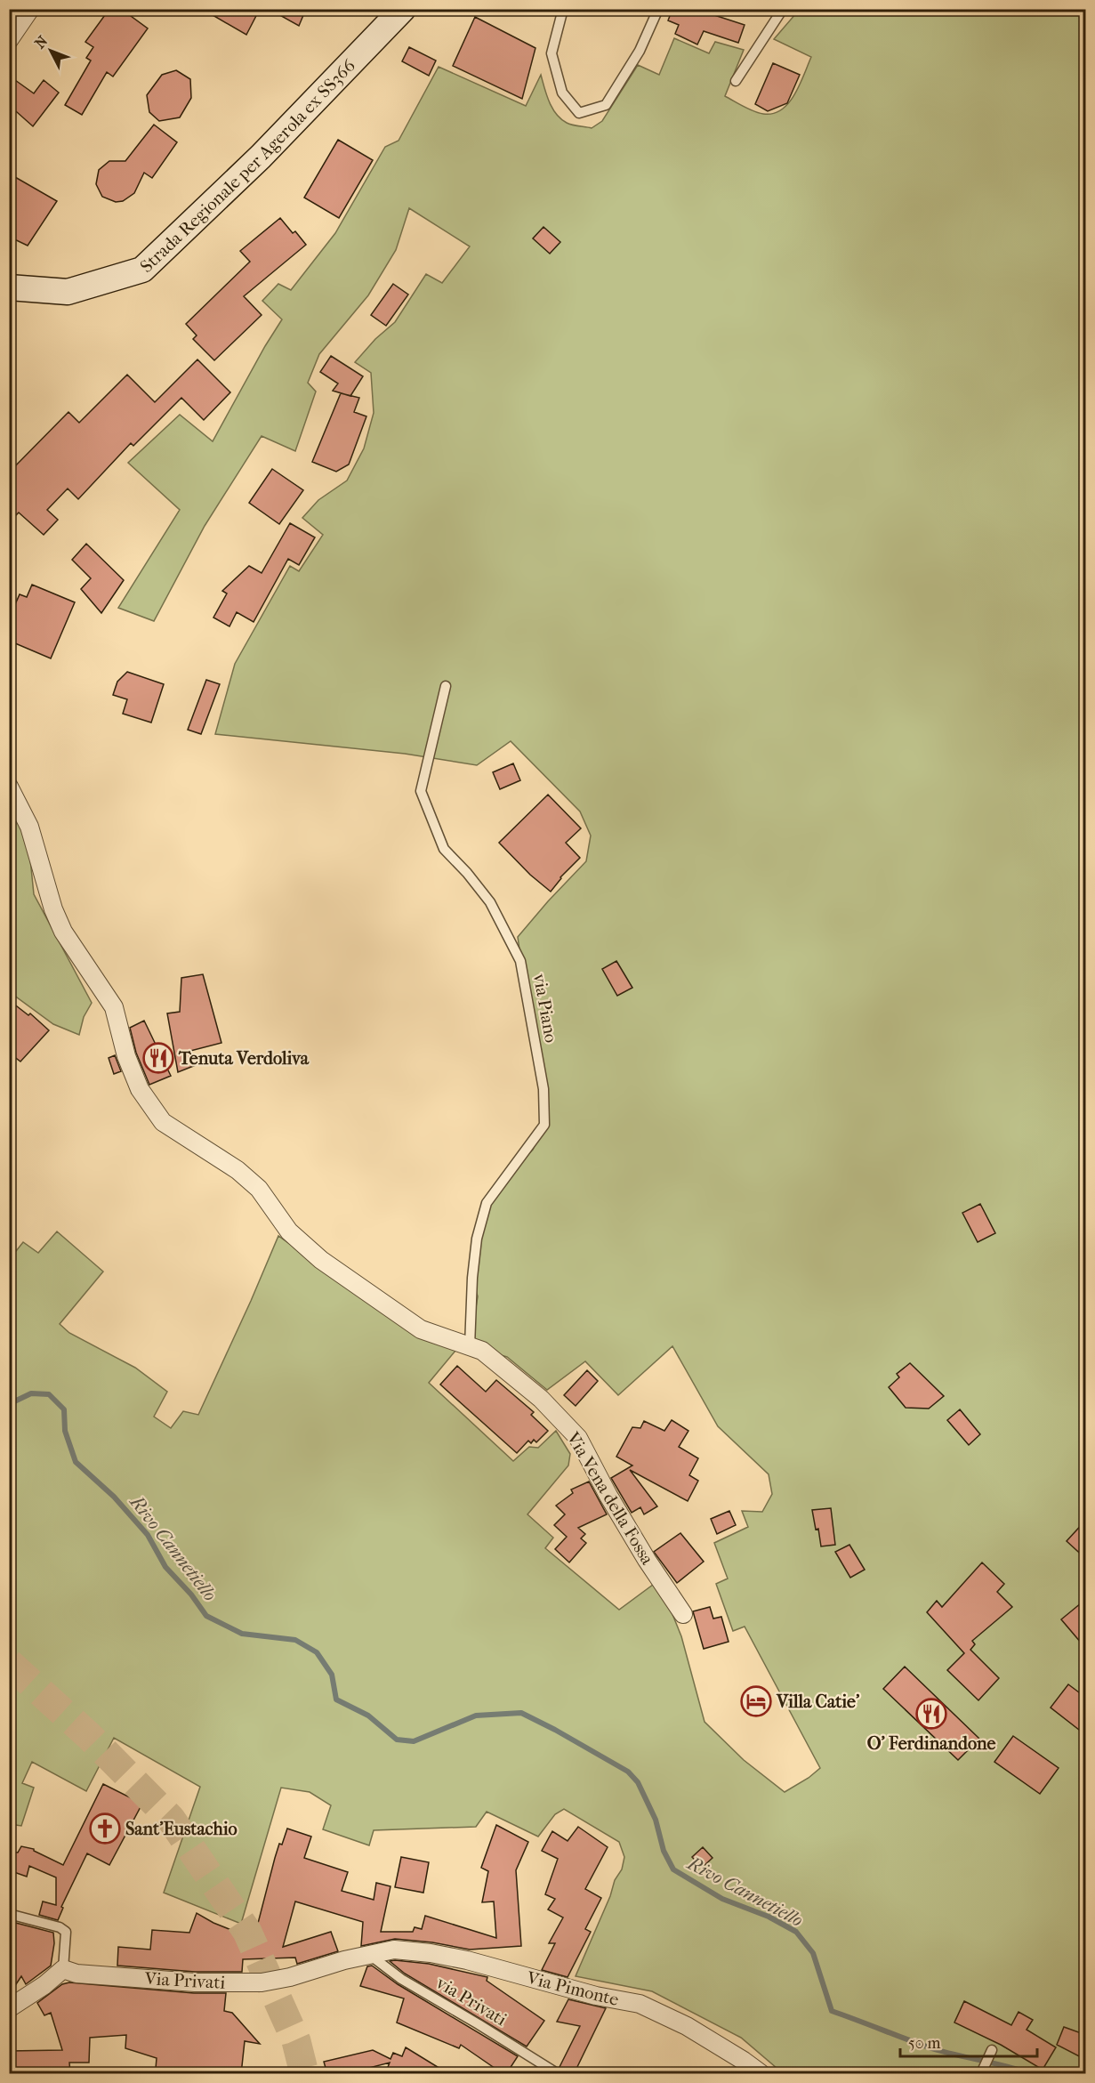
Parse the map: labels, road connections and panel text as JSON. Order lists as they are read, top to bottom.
{
  "streets": {
    "main road": ["Strada Regionale per Agerola ex SS366"],
    "street": ["Via Vena della Fossa", "Via Privati", "Via Pimonte"],
    "lane": ["via Piano", "via Privati"]
  },
  "crossings": [
    ["via Piano", "Via Vena della Fossa"],
    ["Via Privati", "Via Pimonte"],
    ["Via Privati", "via Privati"],
    ["Via Pimonte", "via Privati"]
  ],
  "water": ["Rivo Cannetiello"],
  "places": {
    "restaurant": ["Tenuta Verdoliva", "O' Ferdinandone"],
    "hotel": ["Villa Catie'"],
    "church": ["Sant'Eustachio"]
  },
  "scale_bar": "50 m",
  "north": "top left"
}
